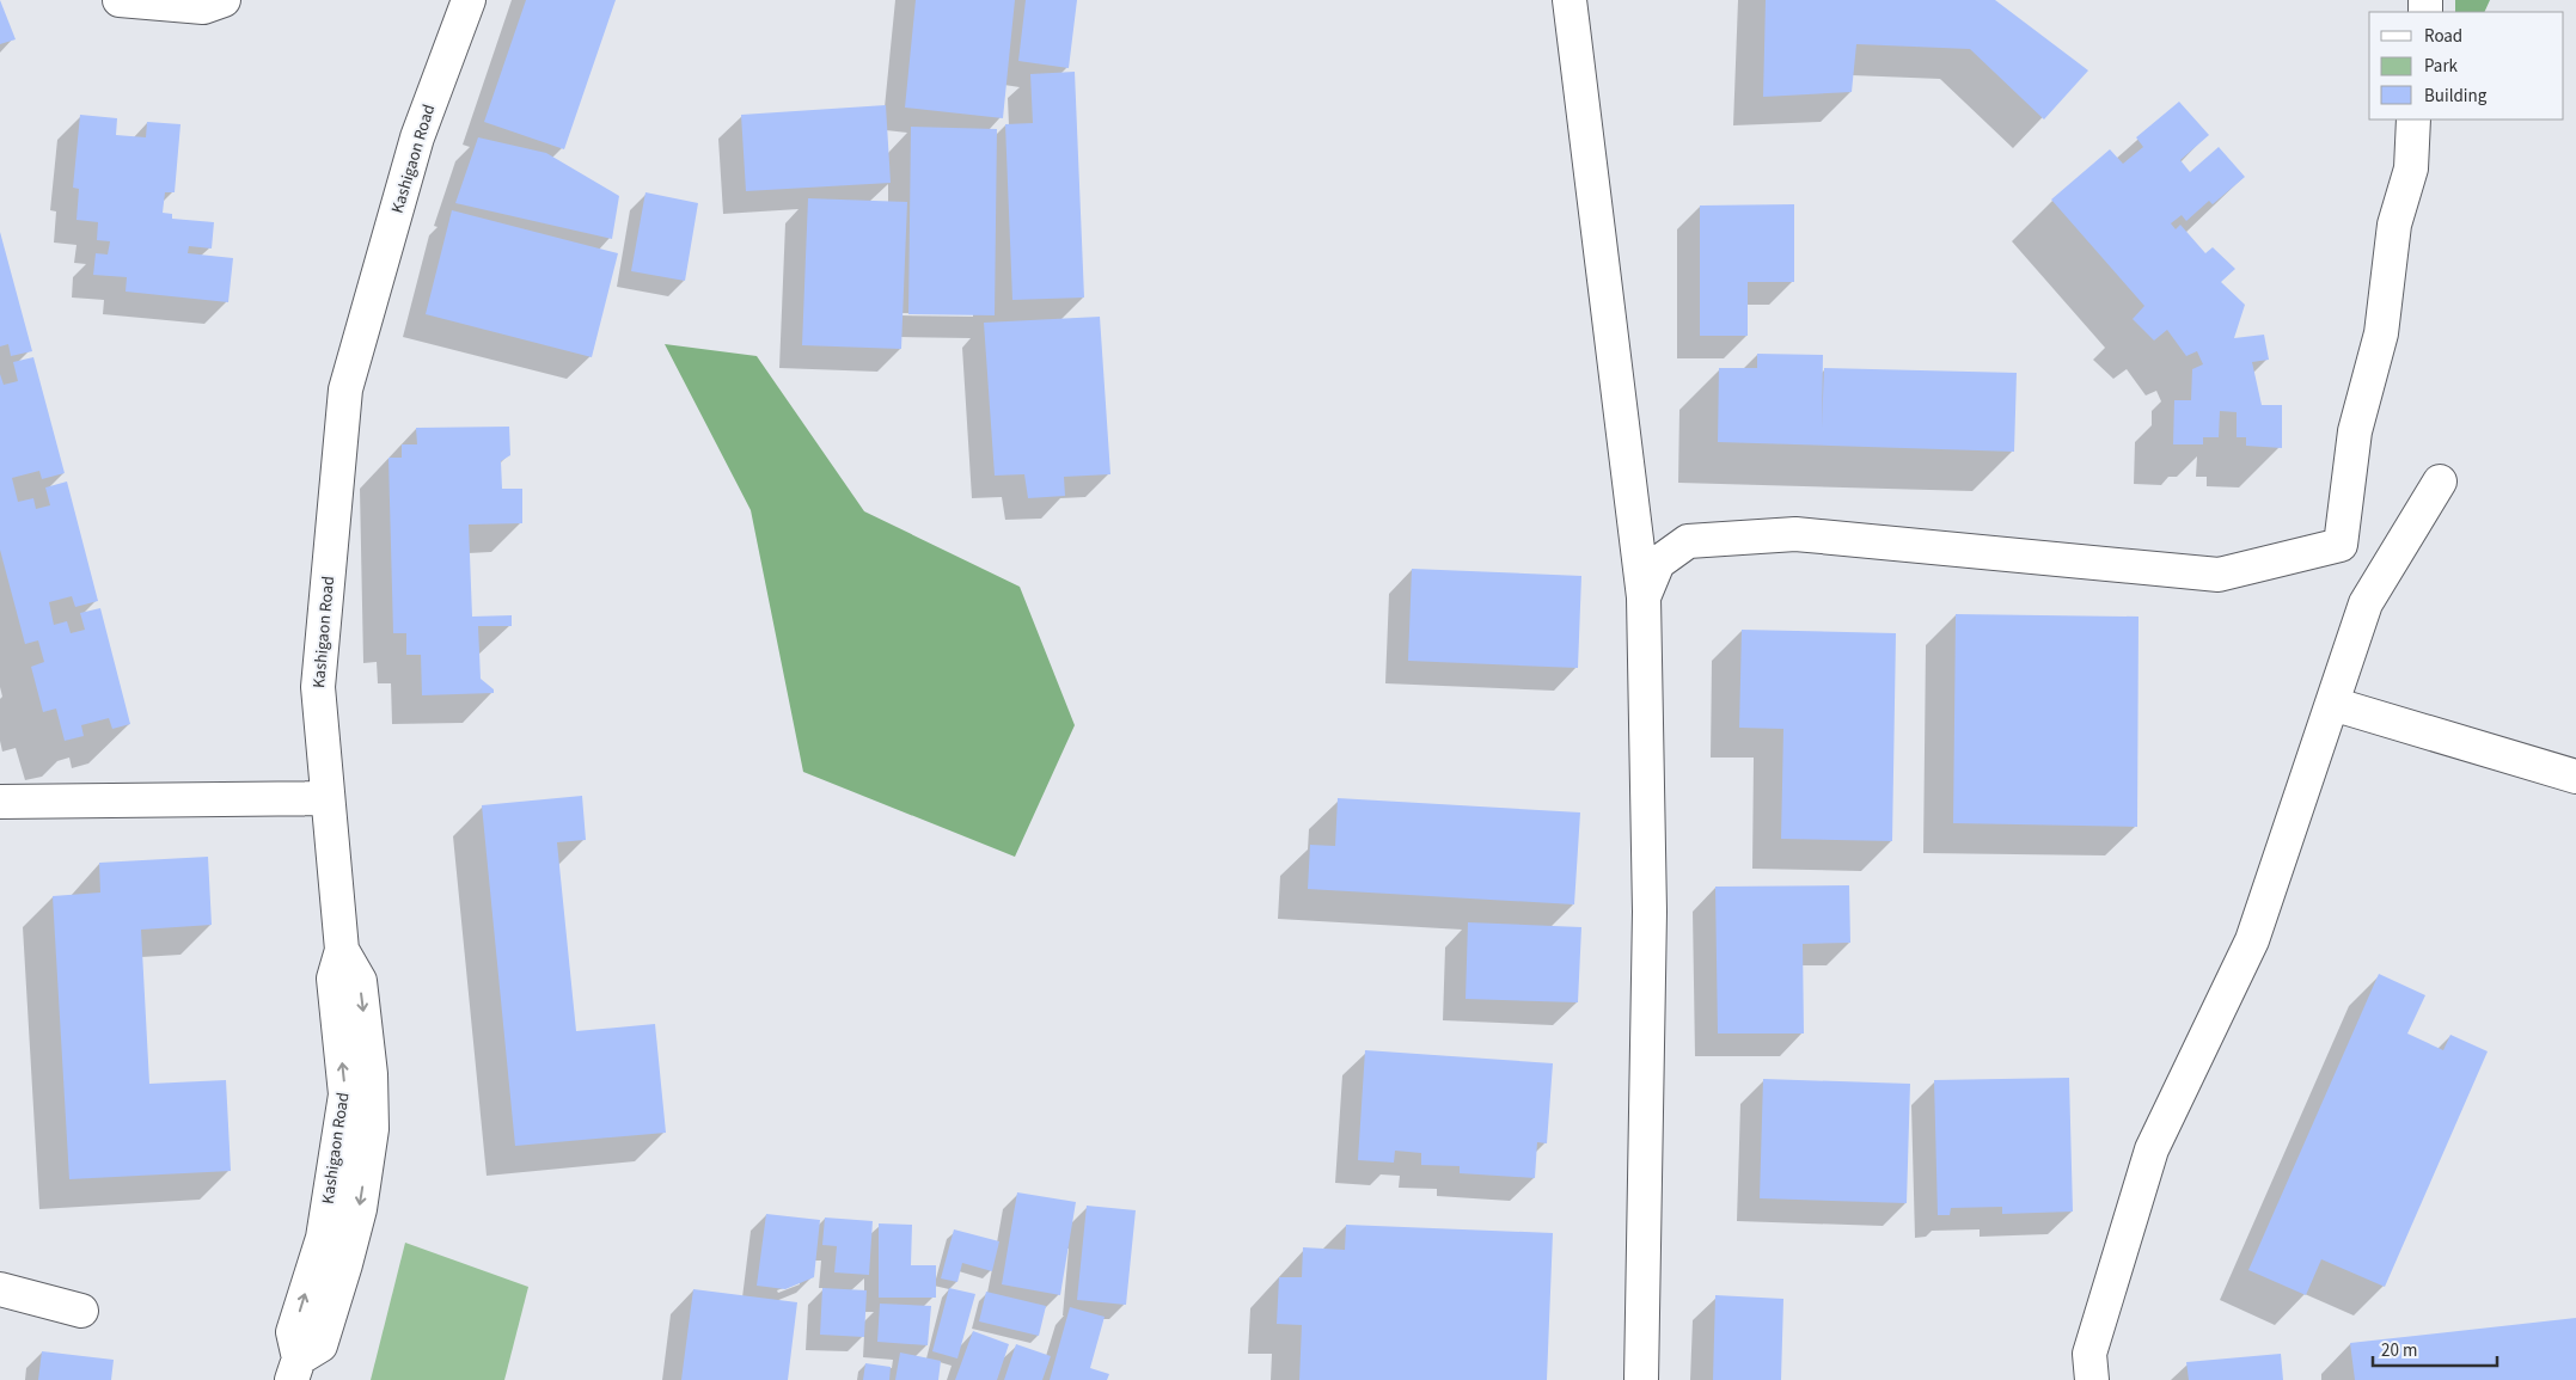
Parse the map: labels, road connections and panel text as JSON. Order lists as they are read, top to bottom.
{
  "streets": {
    "street": ["Kashigaon Road"]
  },
  "legend": ["Road", "Park", "Building"],
  "scale_bar": "20 m"
}
